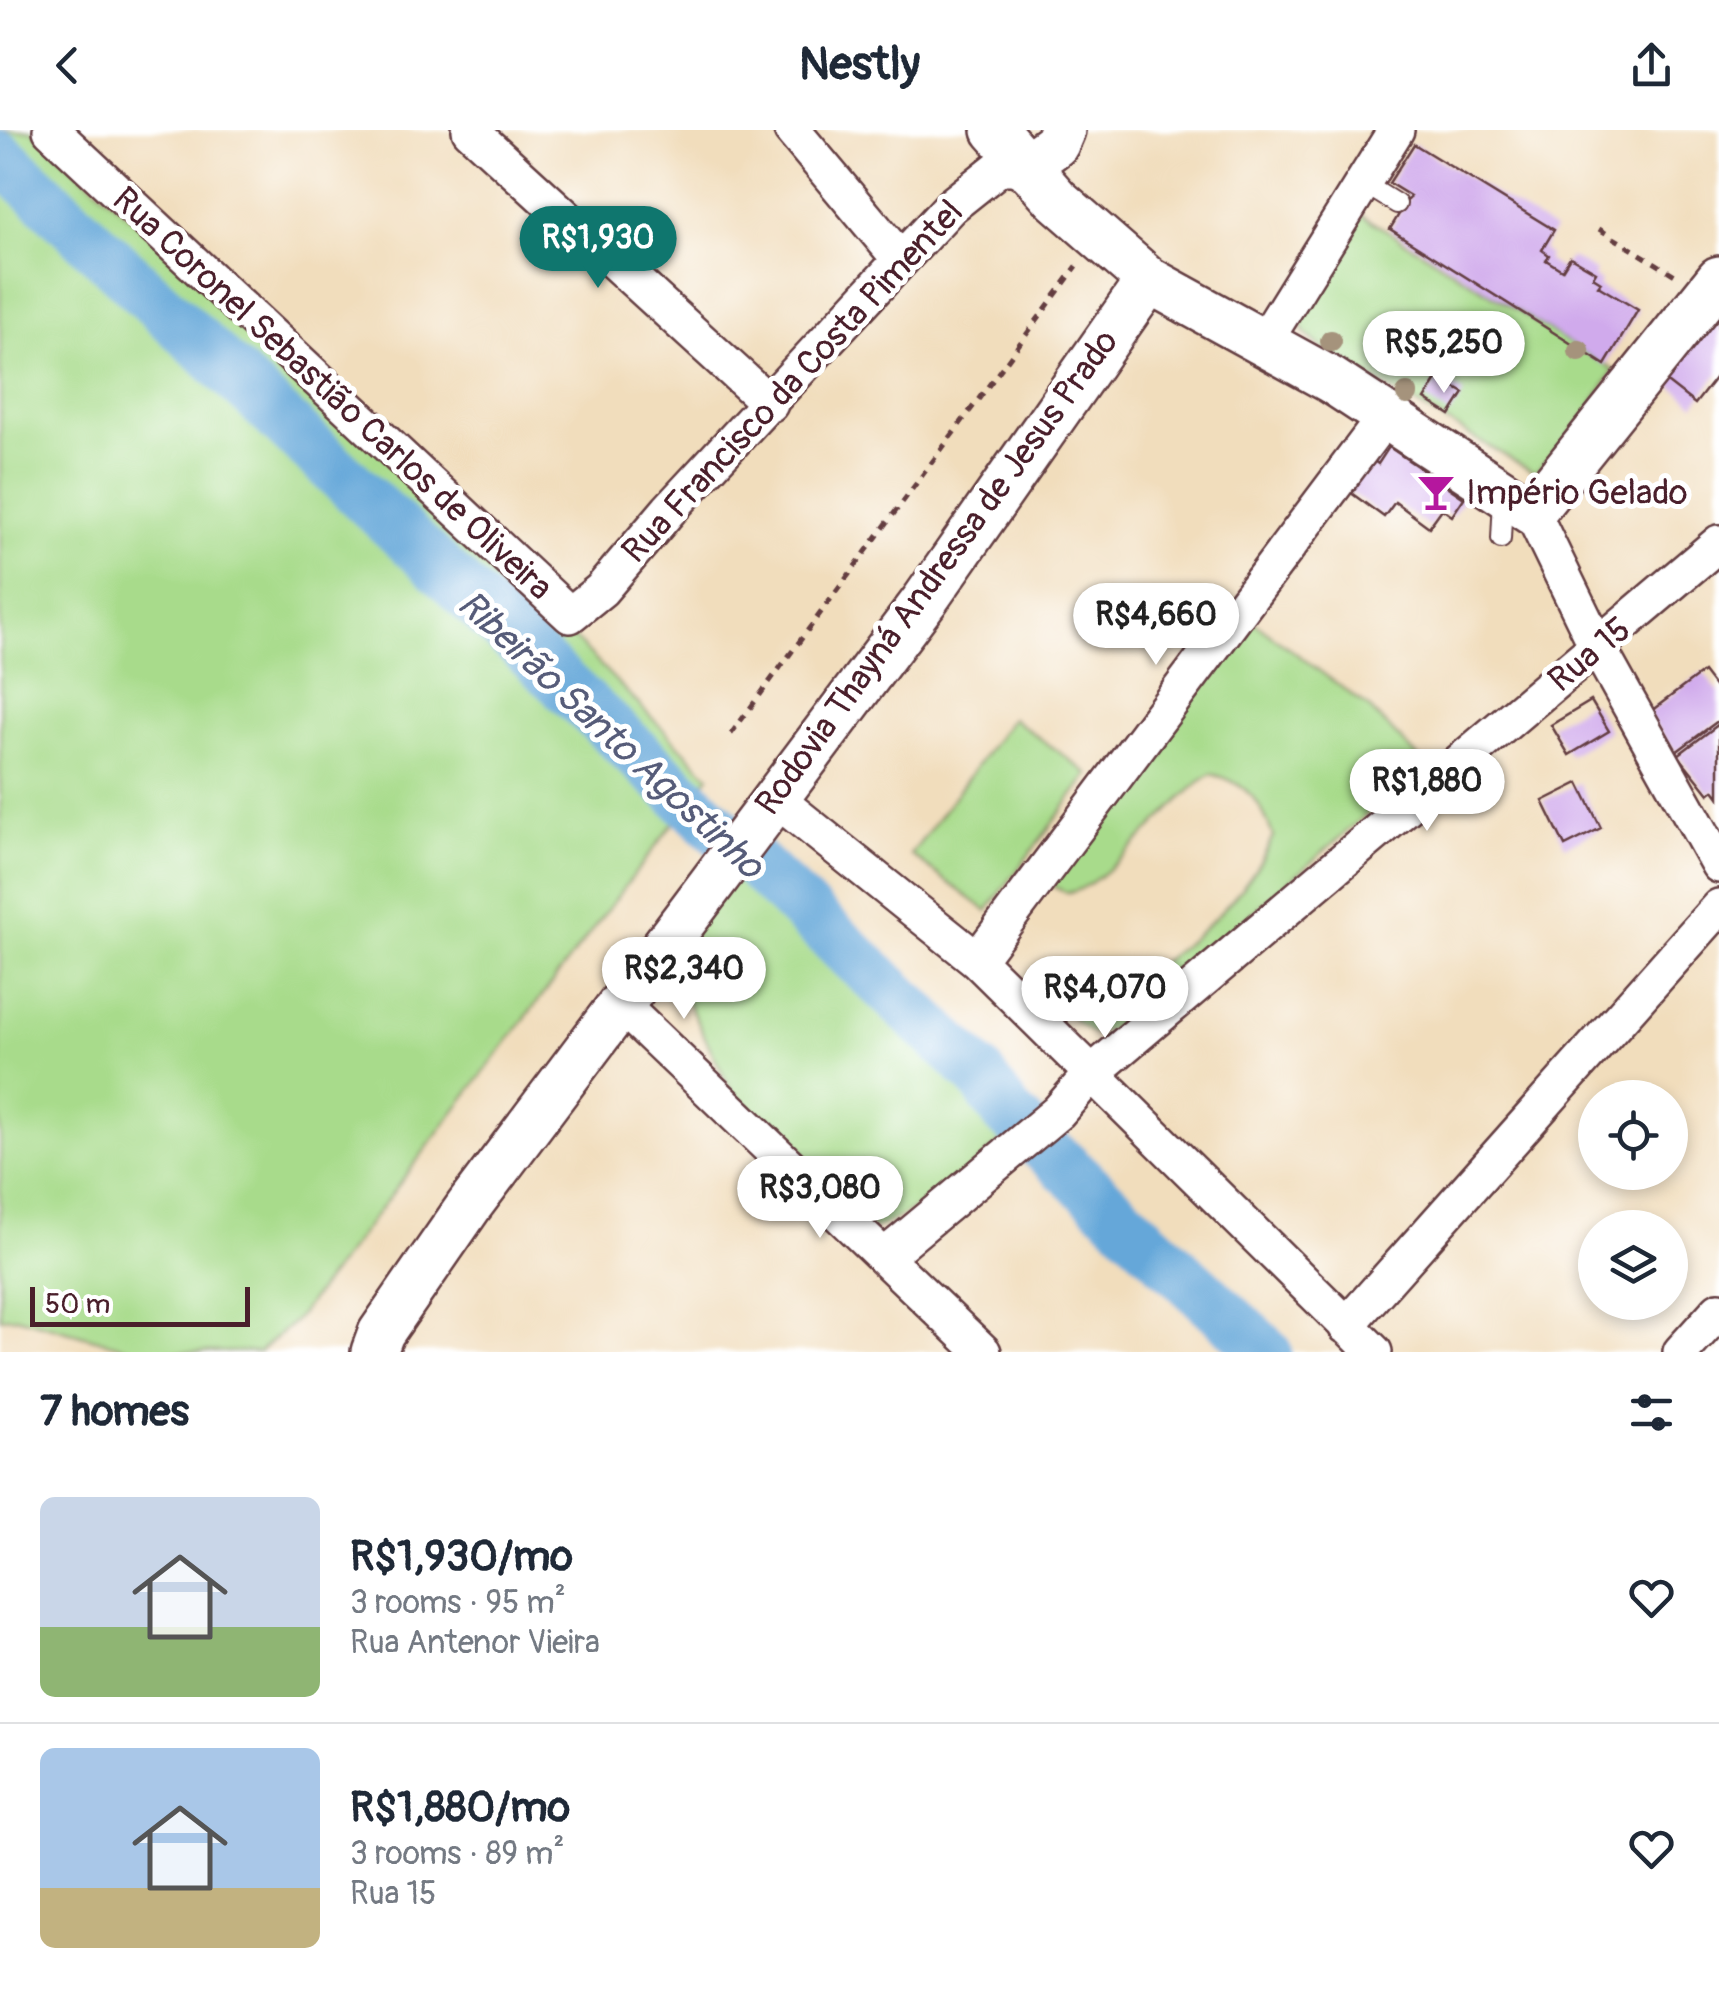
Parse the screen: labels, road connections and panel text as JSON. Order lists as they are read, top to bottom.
{
  "streets": {
    "street": [
      "Rua Francisco da Costa Pimentel",
      "Rua Coronel Sebastião Carlos de Oliveira",
      "Rodovia Thayná Andressa de Jesus Prado",
      "Rua 15"
    ]
  },
  "crossings": [
    ["Rua Francisco da Costa Pimentel", "Rua Coronel Sebastião Carlos de Oliveira"]
  ],
  "water": ["Ribeirão Santo Agostinho"],
  "places": {
    "bar": ["Império Gelado"]
  },
  "scale_bar": "50 m",
  "page": {
    "header": "Nestly",
    "price": [
      "R$1,930",
      "R$5,250",
      "R$4,660",
      "R$1,880",
      "R$2,340",
      "R$4,070",
      "R$3,080"
    ],
    "scale": "50 m",
    "heading": "7 homes",
    "list": [
      {
        "name": "R$1,930/mo",
        "note": "3 rooms · 95 m² · Rua Antenor Vieira"
      },
      {
        "name": "R$1,880/mo",
        "note": "3 rooms · 89 m² · Rua 15"
      }
    ]
  }
}
